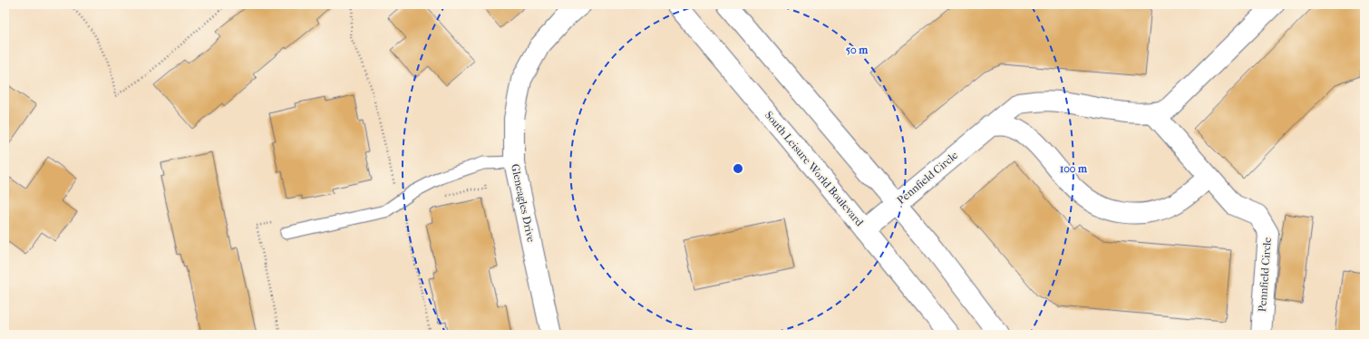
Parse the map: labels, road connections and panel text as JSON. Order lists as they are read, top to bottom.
{
  "streets": {
    "street": ["South Leisure World Boulevard", "Pennfield Circle", "Gleneagles Drive"]
  },
  "crossings": [
    ["South Leisure World Boulevard", "Pennfield Circle"]
  ],
  "rings": ["50 m", "100 m"]
}
